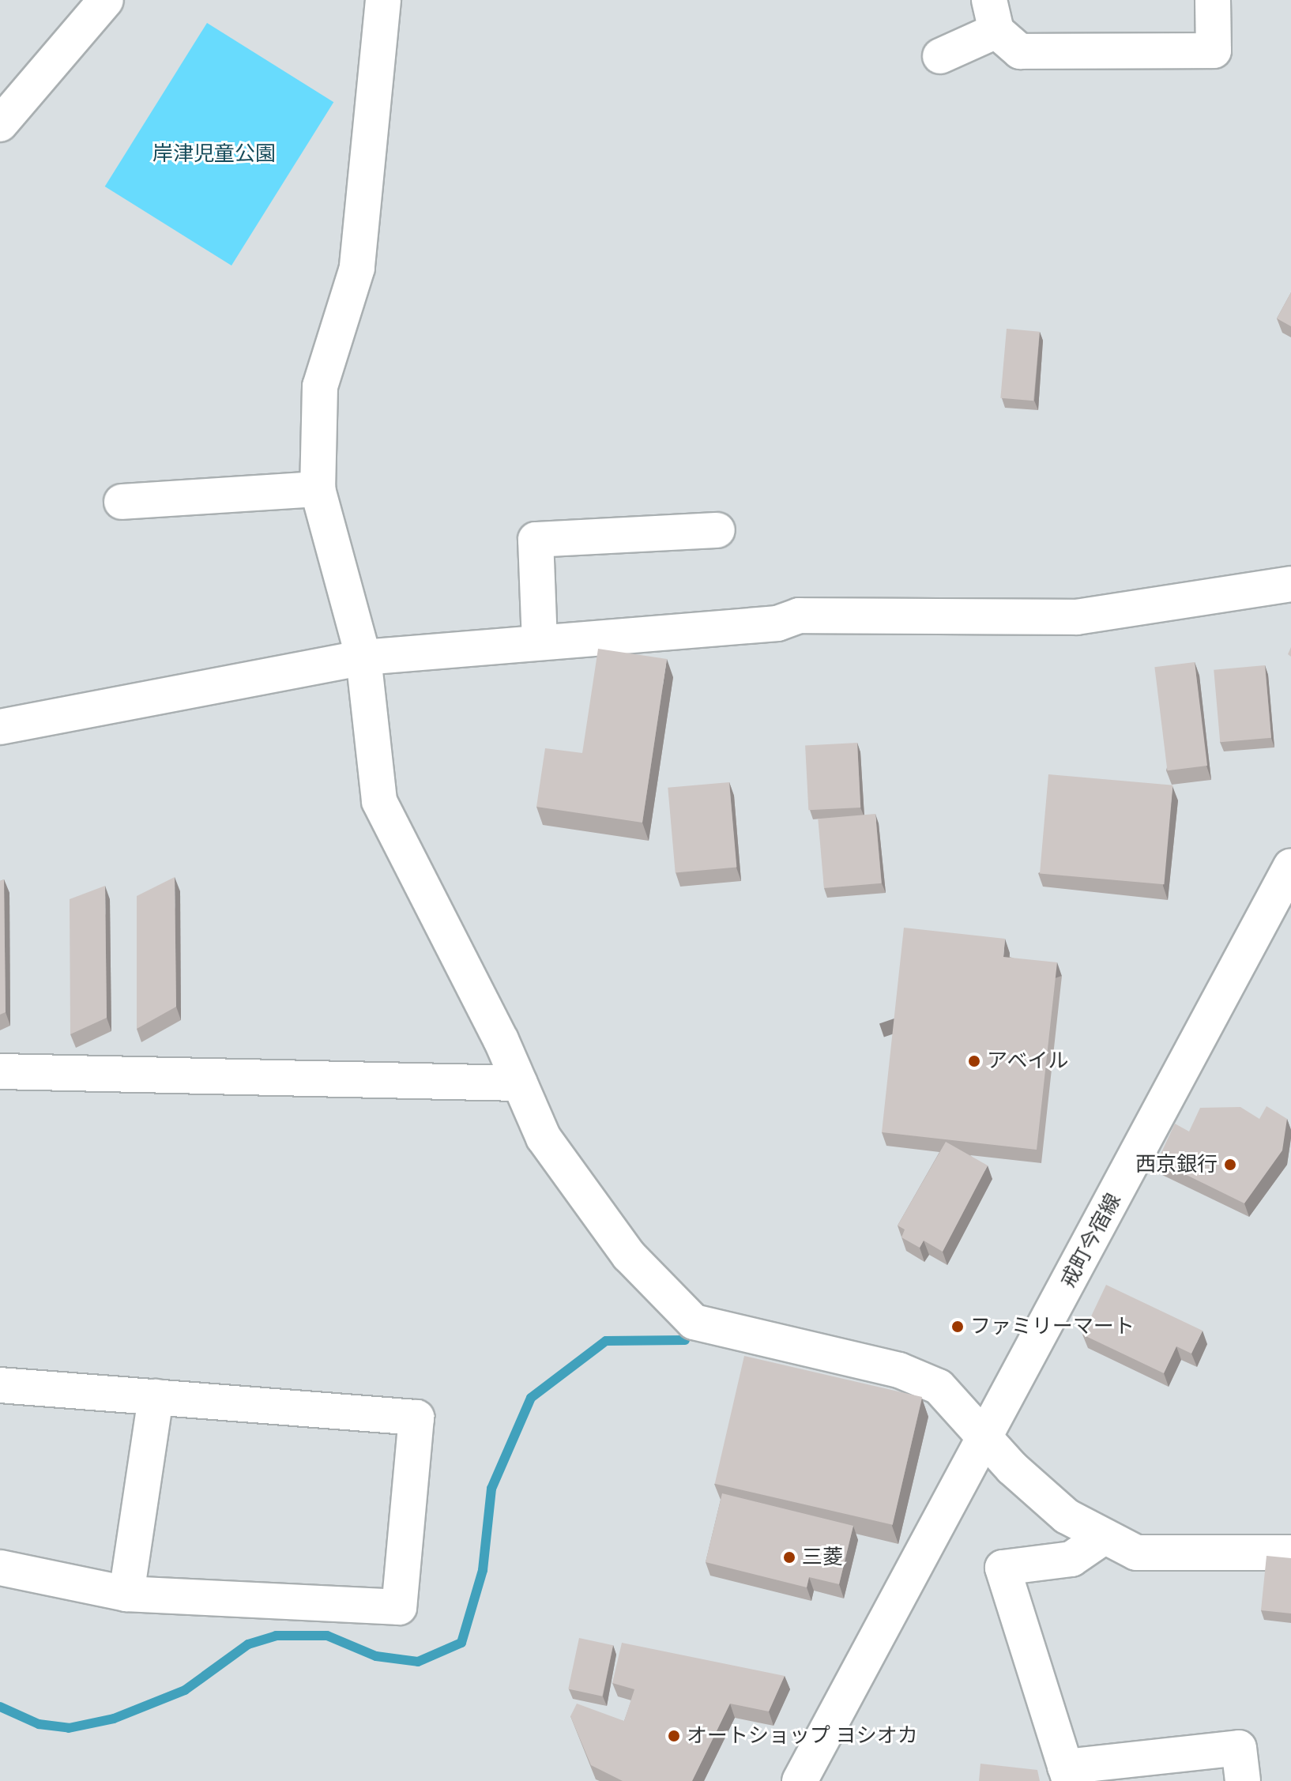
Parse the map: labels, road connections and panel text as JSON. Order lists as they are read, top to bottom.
{
  "streets": {
    "street": ["戒町今宿線"]
  },
  "parks": ["岸津児童公園"],
  "places": [
    "アベイル",
    "西京銀行",
    "ファミリーマート",
    "三菱",
    "オートショップ ヨシオカ"
  ]
}
